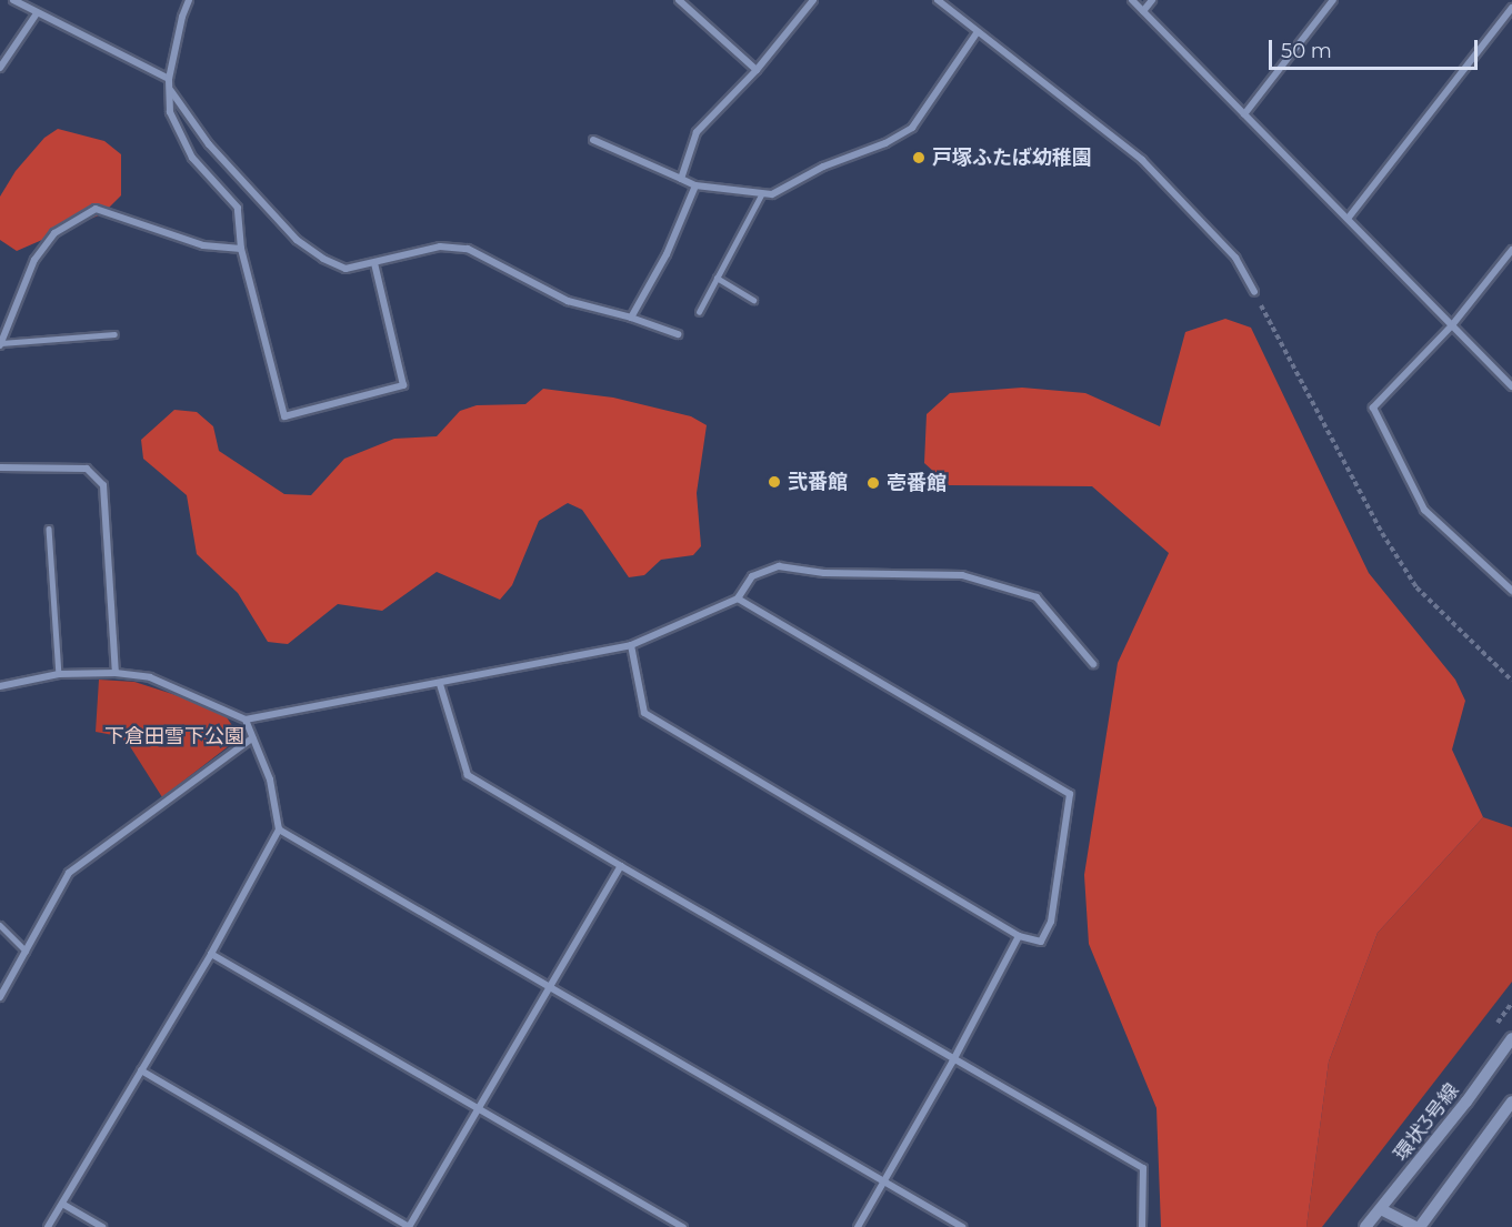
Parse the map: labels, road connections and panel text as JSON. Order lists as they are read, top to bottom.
{
  "streets": {
    "street": ["環状3号線"]
  },
  "parks": ["下倉田雪下公園"],
  "places": ["戸塚ふたば幼稚園", "弐番館", "壱番館"],
  "scale_bar": "50 m"
}
